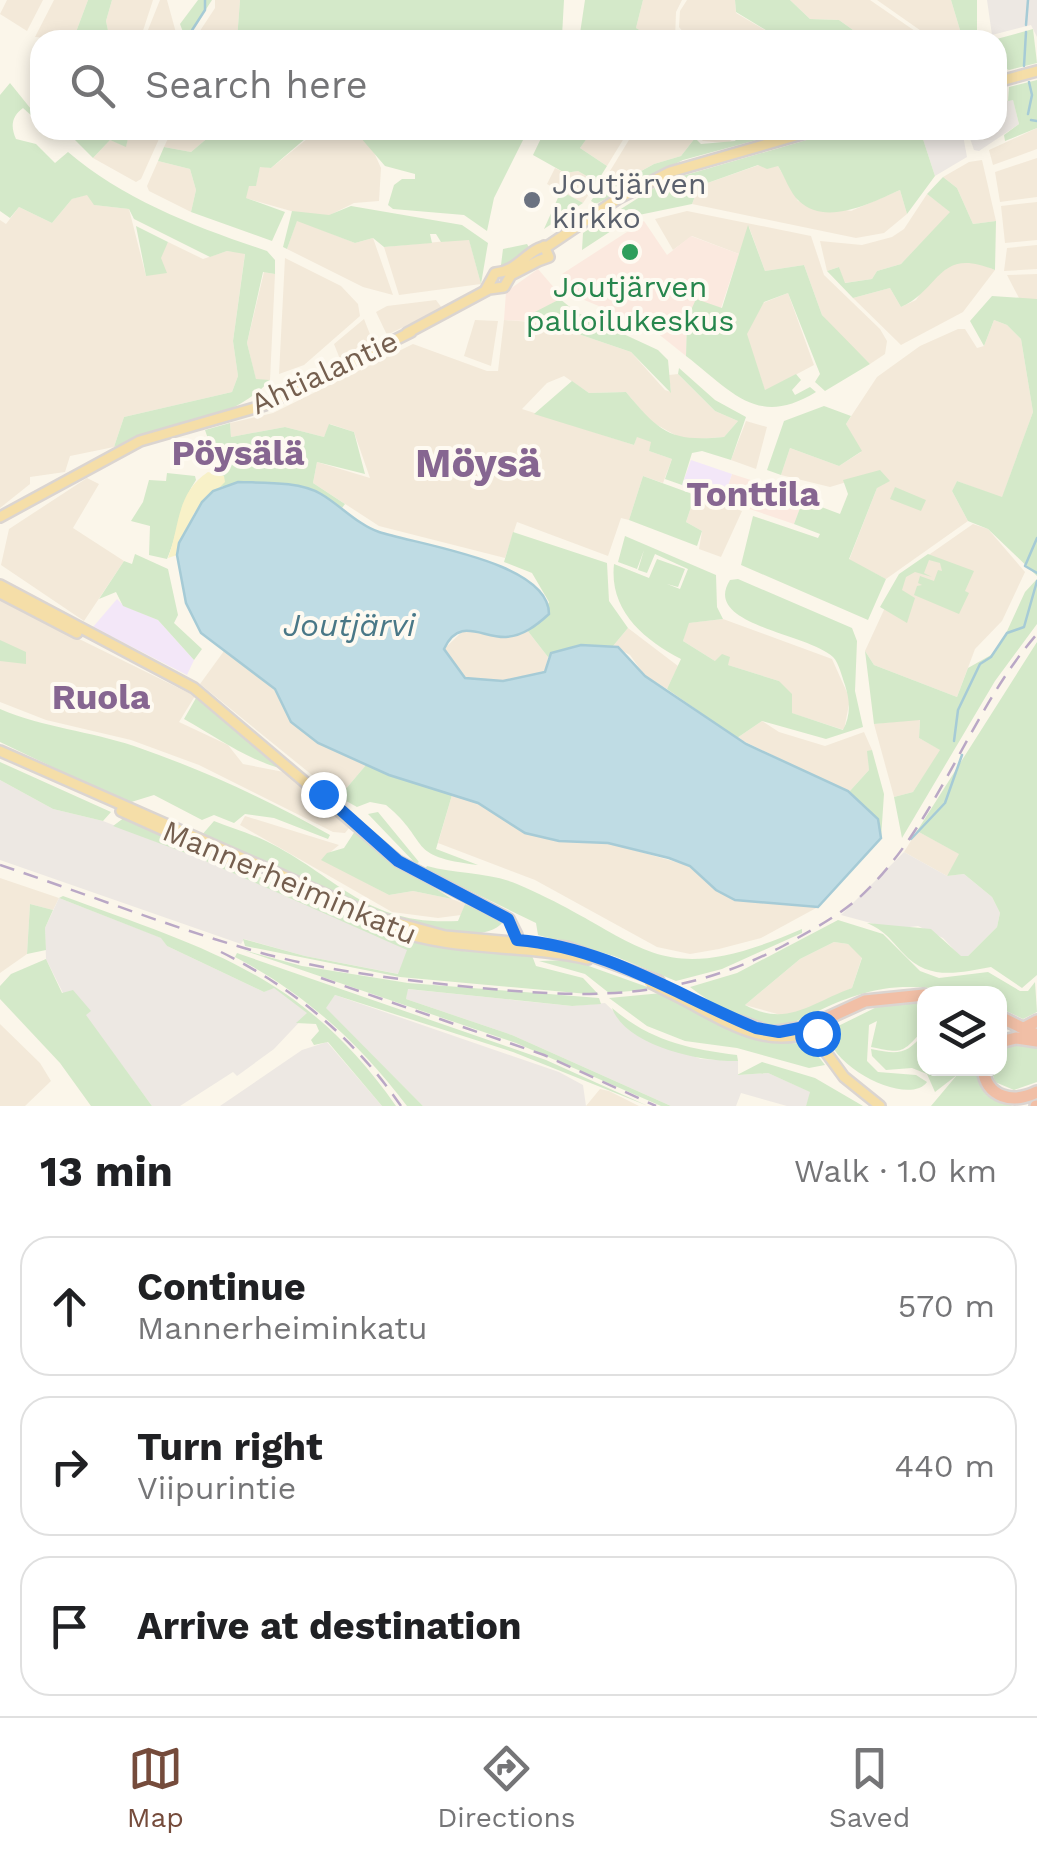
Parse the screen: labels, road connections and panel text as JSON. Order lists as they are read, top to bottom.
{
  "streets": {
    "main road": ["Ahtialantie", "Mannerheiminkatu"]
  },
  "districts": [
    "Pöysälä",
    "Möysä",
    "Tonttila",
    "Ruola"
  ],
  "water": ["Joutjärvi"],
  "places": ["Joutjärven kirkko", "Joutjärven palloilukeskus"],
  "page": {
    "search": "Search here",
    "heading": ["13 min", "Walk · 1.0 km"],
    "list": [
      ["Continue", "Mannerheiminkatu", "570 m"],
      ["Turn right", "Viipurintie", "440 m"],
      "Arrive at destination"
    ],
    "nav": ["Map", "Directions", "Saved"]
  }
}
